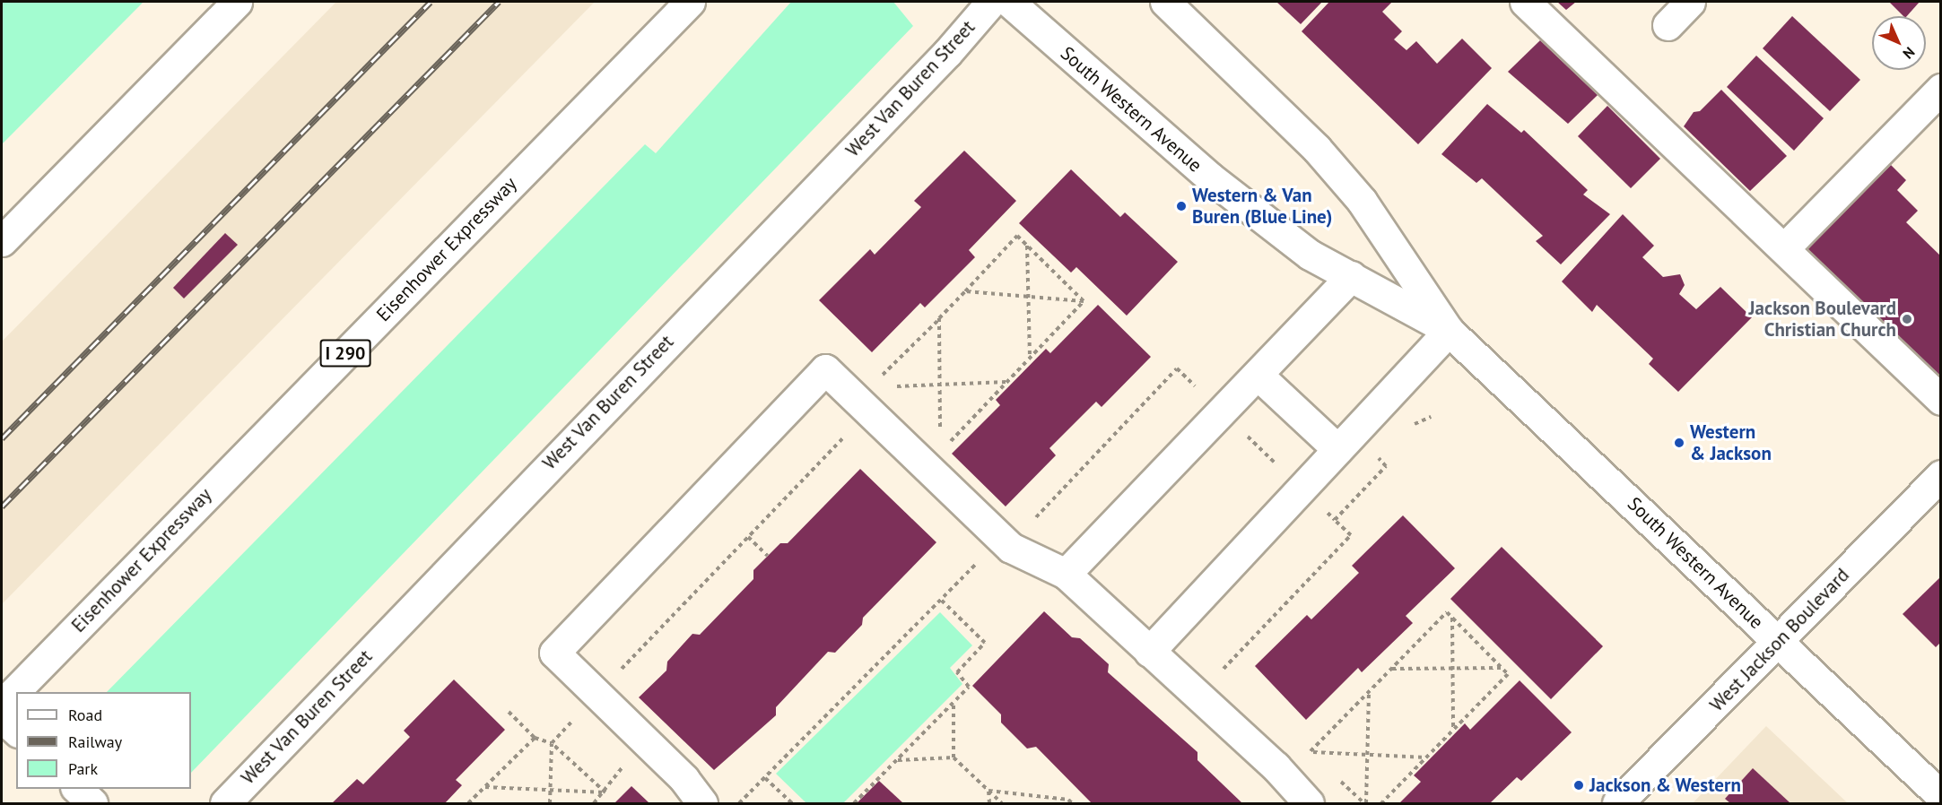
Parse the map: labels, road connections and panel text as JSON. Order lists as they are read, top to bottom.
{
  "streets": {
    "main road": [
      "West Van Buren Street",
      "South Western Avenue",
      "Eisenhower Expressway",
      "I 290",
      "West Jackson Boulevard"
    ]
  },
  "crossings": [
    ["South Western Avenue", "West Jackson Boulevard"]
  ],
  "places": [
    "Western & Van Buren (Blue Line)",
    "Jackson Boulevard Christian Church",
    "Western & Jackson",
    "Jackson & Western"
  ],
  "legend": ["Road", "Railway", "Park"],
  "north": "bottom right"
}
